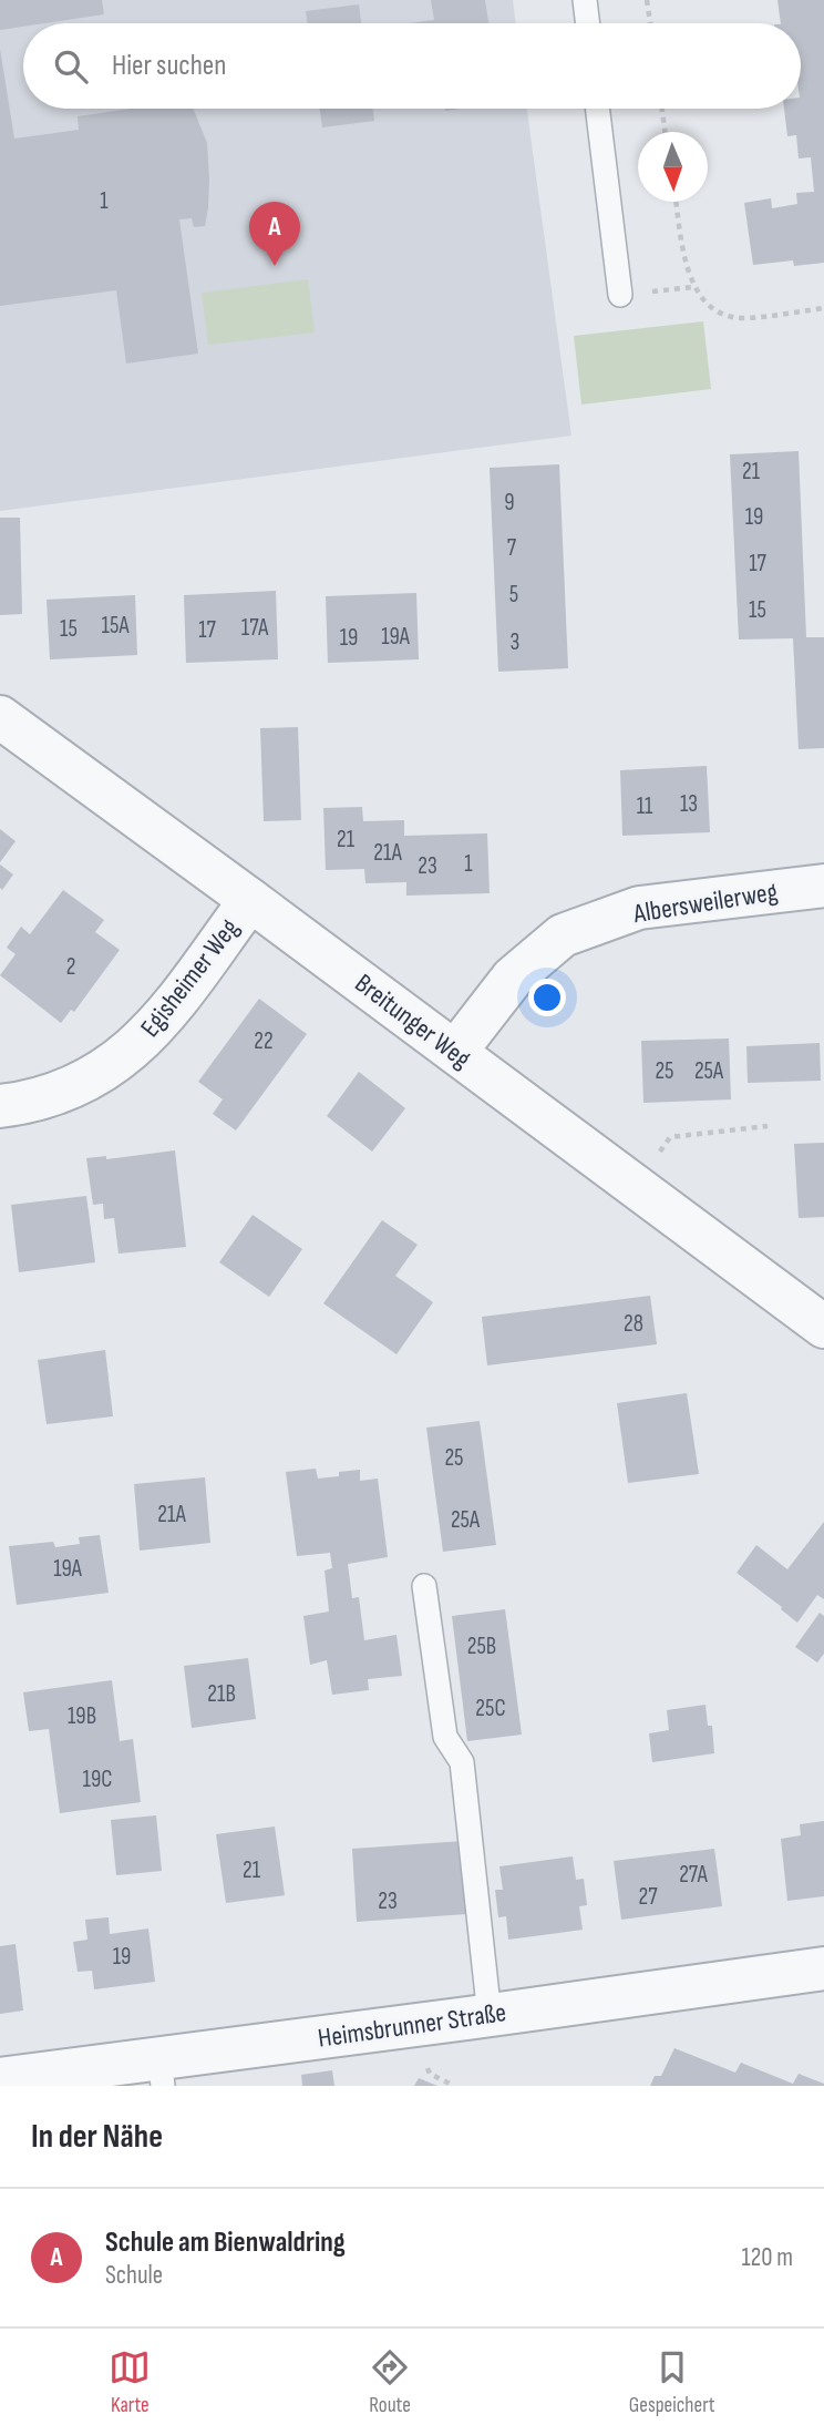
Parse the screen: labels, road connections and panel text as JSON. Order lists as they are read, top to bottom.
{
  "streets": {
    "street": [
      "Albersweilerweg",
      "Egisheimer Weg",
      "Breitunger Weg",
      "Heimsbrunner Straße"
    ]
  },
  "crossings": [
    ["Albersweilerweg", "Breitunger Weg"],
    ["Egisheimer Weg", "Breitunger Weg"]
  ],
  "house_numbers": [
    "1",
    "21",
    "9",
    "19",
    "7",
    "17",
    "5",
    "15",
    "15A",
    "17A",
    "15",
    "17",
    "19A",
    "19",
    "3",
    "13",
    "11",
    "21",
    "21A",
    "1",
    "23",
    "2",
    "22",
    "25",
    "25A",
    "28",
    "25",
    "21A",
    "25A",
    "19A",
    "25B",
    "21B",
    "25C",
    "19B",
    "19C",
    "21",
    "27A",
    "27",
    "23",
    "19"
  ],
  "north": "bottom",
  "page": {
    "search": "Hier suchen",
    "pins": "A",
    "heading": "In der Nähe",
    "list": [
      {
        "mark": "A",
        "name": "Schule am Bienwaldring",
        "note": "Schule",
        "value": "120 m"
      }
    ],
    "nav": ["Karte", "Route", "Gespeichert"]
  }
}
